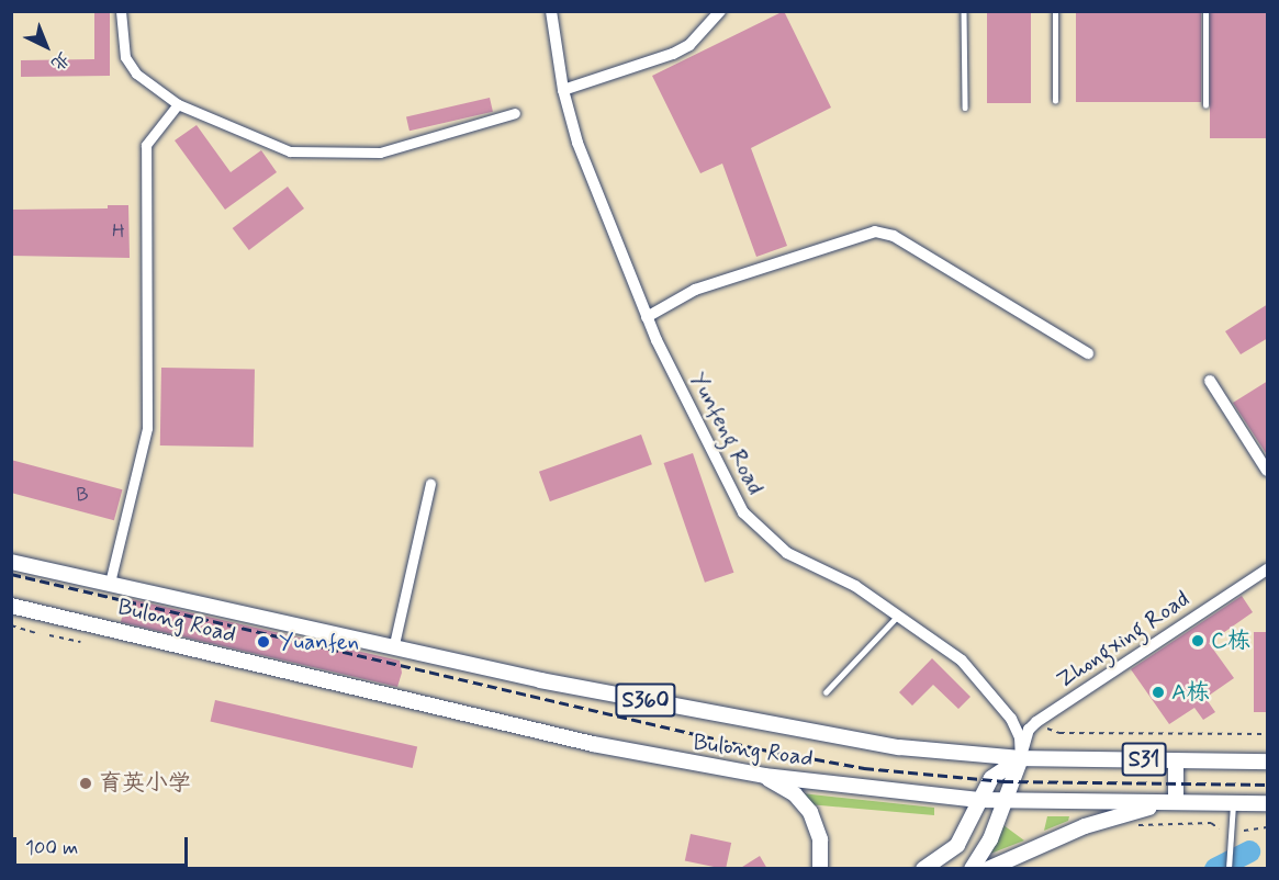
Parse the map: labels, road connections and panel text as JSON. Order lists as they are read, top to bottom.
{
  "streets": {
    "main road": ["Bulong Road", "S360", "S31"],
    "street": ["Yunfeng Road", "Zhongxing Road"]
  },
  "crossings": [
    ["Yunfeng Road", "Bulong Road"],
    ["Yunfeng Road", "Zhongxing Road"],
    ["Bulong Road", "Zhongxing Road"]
  ],
  "places": [
    "C栋",
    "Yuanfen",
    "A栋",
    "育英小学"
  ],
  "house_numbers": ["H", "B"],
  "scale_bar": "100 m",
  "north": "bottom right"
}
